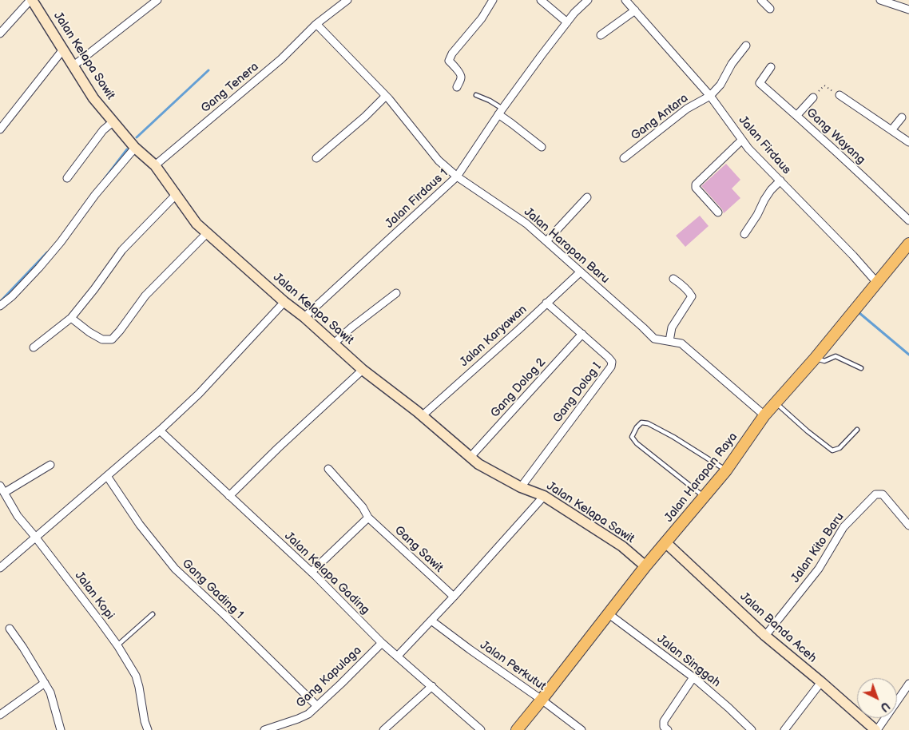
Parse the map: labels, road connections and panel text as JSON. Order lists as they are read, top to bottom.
{
  "streets": {
    "main road": ["Jalan Kelapa Sawit", "Jalan Harapan Raya", "Jalan Banda Aceh"],
    "street": [
      "Gang Tenera",
      "Gang Antara",
      "Gang Wayang",
      "Jalan Firdaus",
      "Jalan Firdaus 1",
      "Jalan Harapan Baru",
      "Jalan Karyawan",
      "Gang Dolog 2",
      "Gang Dolog I",
      "Jalan Kito Baru",
      "Gang Sawit",
      "Jalan Kelapa Gading",
      "Gang Gading 1",
      "Jalan Kopi",
      "Jalan Singgah",
      "Jalan Perkutut",
      "Gang Kapulaga"
    ]
  },
  "crossings": [
    ["Jalan Kelapa Sawit", "Gang Tenera"],
    ["Jalan Kelapa Sawit", "Jalan Firdaus 1"],
    ["Jalan Kelapa Sawit", "Jalan Karyawan"],
    ["Jalan Kelapa Sawit", "Gang Dolog 2"],
    ["Jalan Kelapa Sawit", "Gang Dolog I"],
    ["Jalan Kelapa Sawit", "Jalan Harapan Raya"],
    ["Gang Tenera", "Jalan Harapan Baru"],
    ["Gang Antara", "Jalan Firdaus"],
    ["Jalan Firdaus", "Jalan Harapan Raya"],
    ["Jalan Firdaus 1", "Jalan Harapan Baru"],
    ["Jalan Harapan Baru", "Jalan Karyawan"],
    ["Jalan Harapan Baru", "Jalan Harapan Raya"],
    ["Jalan Karyawan", "Gang Dolog I"],
    ["Gang Dolog 2", "Gang Dolog I"],
    ["Jalan Harapan Raya", "Jalan Banda Aceh"],
    ["Jalan Harapan Raya", "Jalan Singgah"],
    ["Jalan Harapan Raya", "Jalan Perkutut"],
    ["Jalan Kito Baru", "Jalan Banda Aceh"],
    ["Jalan Kelapa Gading", "Gang Kapulaga"],
    ["Gang Gading 1", "Gang Kapulaga"]
  ],
  "north": "bottom right"
}
